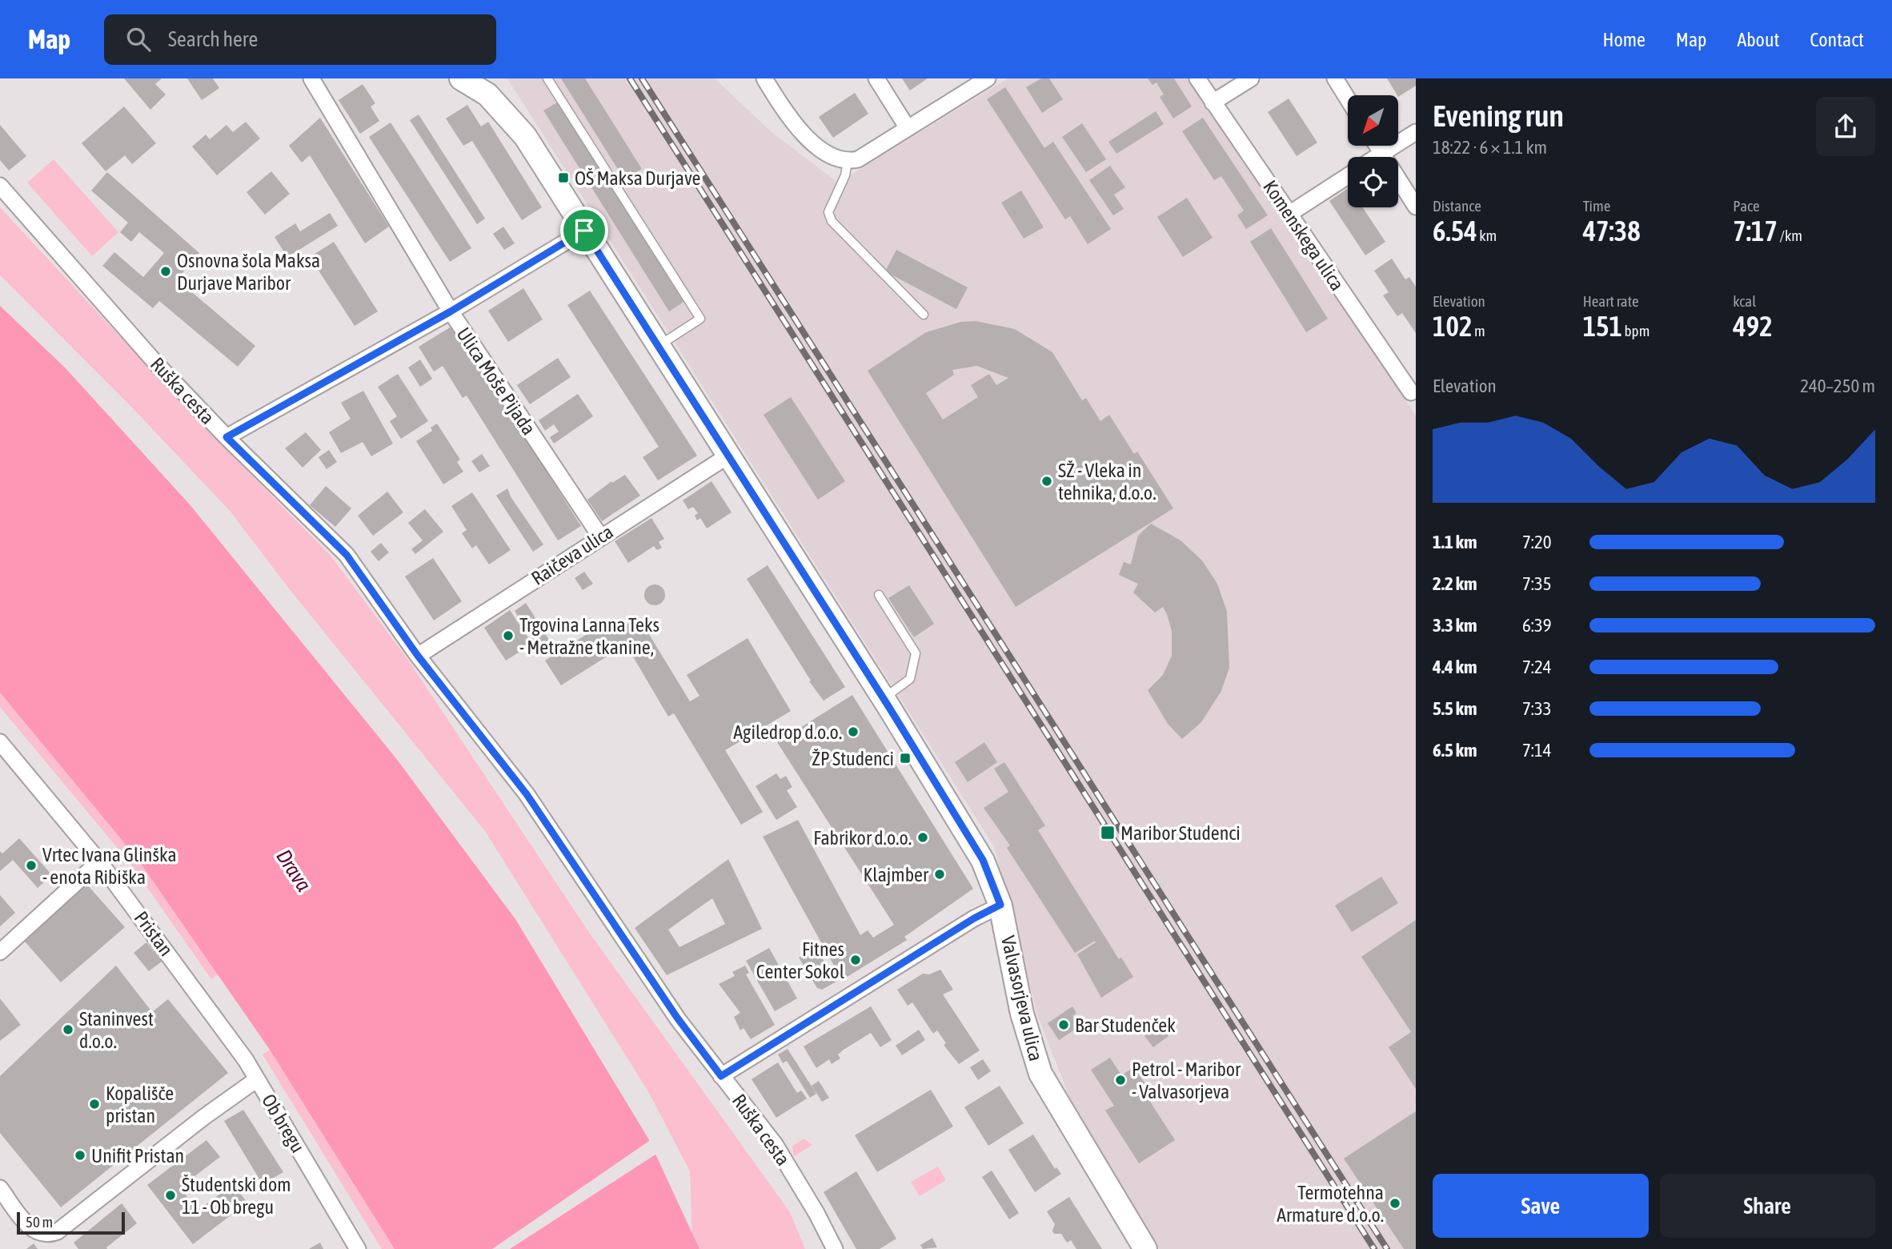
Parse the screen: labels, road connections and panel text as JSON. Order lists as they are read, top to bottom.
{
  "streets": {
    "street": [
      "Komenskega ulica",
      "Ulica Moše Pijada",
      "Ruška cesta",
      "Raičeva ulica",
      "Pristan",
      "Valvasorjeva ulica",
      "Ob bregu"
    ]
  },
  "crossings": [
    ["Ulica Moše Pijada", "Raičeva ulica"],
    ["Ruška cesta", "Raičeva ulica"],
    ["Raičeva ulica", "Valvasorjeva ulica"],
    ["Pristan", "Ob bregu"]
  ],
  "water": ["Drava"],
  "places": {
    "transit": ["OŠ Maksa Durjave", "ŽP Studenci", "Maribor Studenci"],
    "other": [
      "Osnovna šola Maksa Durjave Maribor",
      "SŽ - Vleka in tehnika, d.o.o.",
      "Trgovina Lanna Teks - Metražne tkanine,",
      "Agiledrop d.o.o.",
      "Fabrikor d.o.o.",
      "Vrtec Ivana Glinška - enota Ribiška",
      "Klajmber",
      "Fitnes Center Sokol",
      "Bar Studenček",
      "Staninvest d.o.o.",
      "Petrol - Maribor - Valvasorjeva",
      "Kopališče pristan",
      "Unifit Pristan",
      "Študentski dom 11 - Ob bregu",
      "Termotehna Armature d.o.o."
    ]
  },
  "scale_bar": "50 m",
  "north": "bottom left",
  "page": {
    "header": "Map",
    "search": "Search here",
    "nav": [
      "Home",
      "Map",
      "About",
      "Contact"
    ],
    "heading": ["Evening run", "18:22 · 6 × 1.1 km"],
    "stats": [
      ["Distance", "6.54 km"],
      ["Time", "47:38"],
      ["Pace", "7:17 /km"],
      ["Elevation", "102 m"],
      ["Heart rate", "151 bpm"],
      ["kcal", "492"]
    ],
    "chart": ["Elevation", "240–250 m"],
    "list": [
      {
        "name": "1.1 km",
        "note": "7:20"
      },
      {
        "name": "2.2 km",
        "note": "7:35"
      },
      {
        "name": "3.3 km",
        "note": "6:39"
      },
      {
        "name": "4.4 km",
        "note": "7:24"
      },
      {
        "name": "5.5 km",
        "note": "7:33"
      },
      {
        "name": "6.5 km",
        "note": "7:14"
      }
    ],
    "buttons": ["Save", "Share"],
    "scale": "50 m"
  }
}
